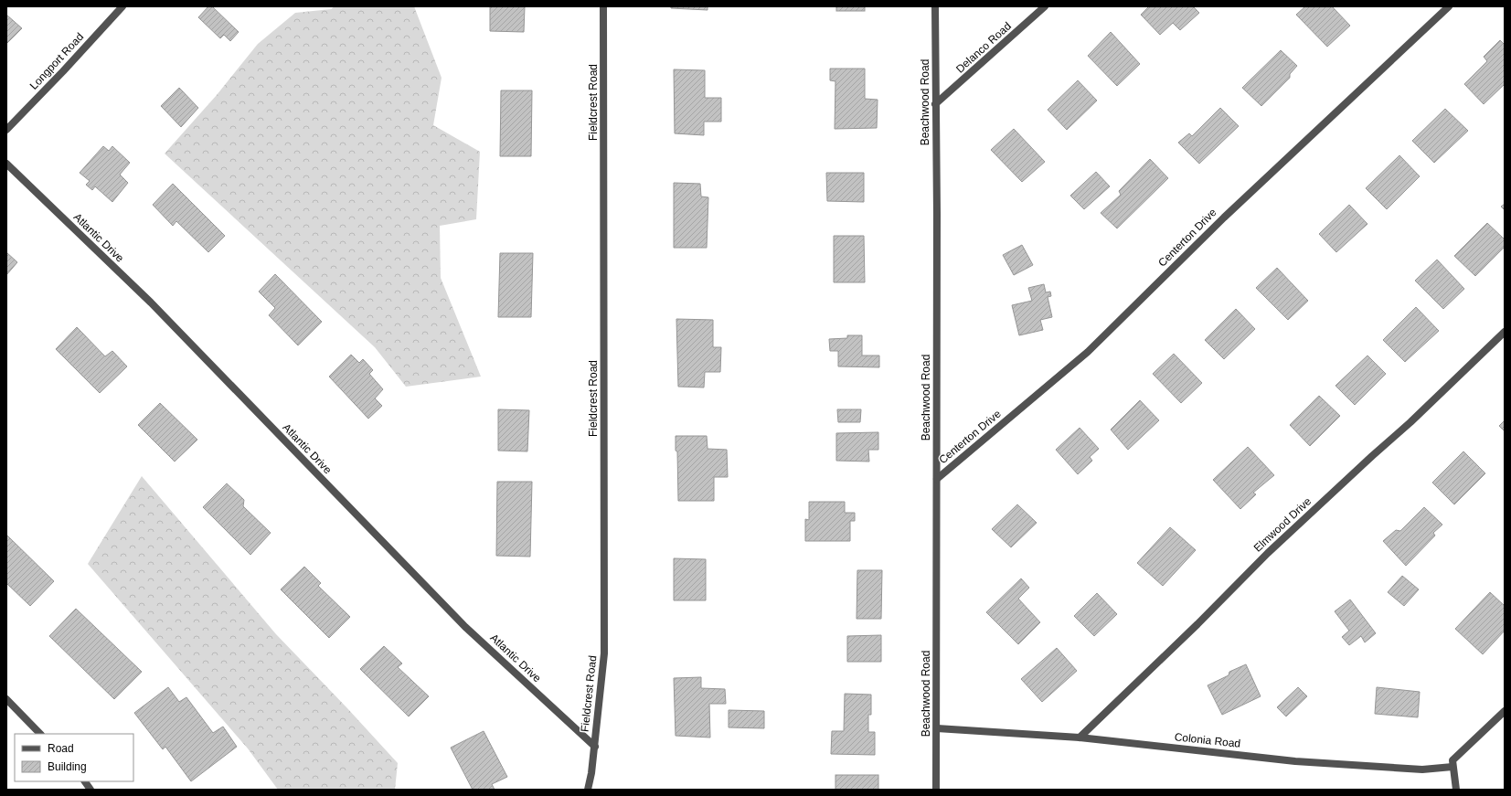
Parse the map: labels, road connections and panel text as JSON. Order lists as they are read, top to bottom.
{
  "streets": {
    "street": [
      "Delanco Road",
      "Longport Road",
      "Fieldcrest Road",
      "Beachwood Road",
      "Atlantic Drive",
      "Centerton Drive",
      "Elmwood Drive",
      "Colonia Road"
    ]
  },
  "crossings": [
    ["Delanco Road", "Beachwood Road"],
    ["Fieldcrest Road", "Atlantic Drive"],
    ["Beachwood Road", "Centerton Drive"],
    ["Beachwood Road", "Colonia Road"],
    ["Elmwood Drive", "Colonia Road"]
  ],
  "legend": ["Road", "Building"]
}
